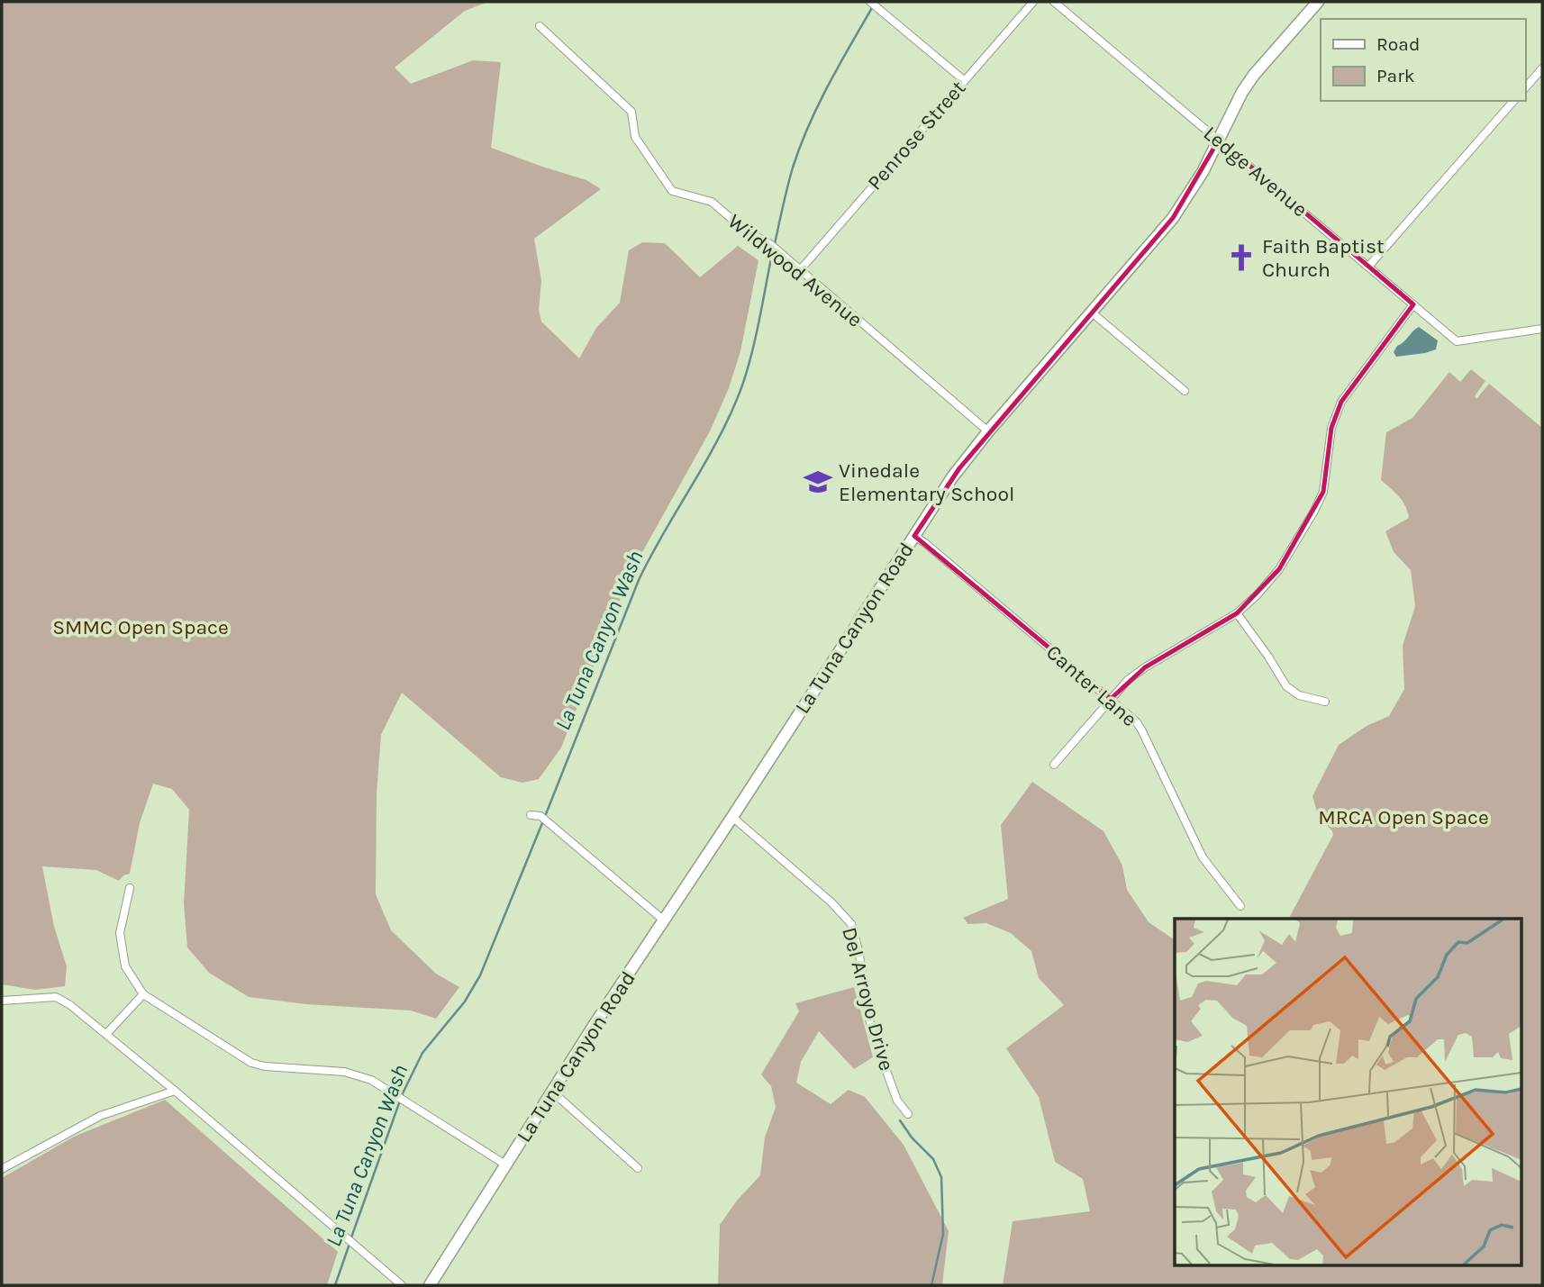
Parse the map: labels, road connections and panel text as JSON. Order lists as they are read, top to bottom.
{
  "streets": {
    "main road": ["La Tuna Canyon Road"],
    "street": [
      "Penrose Street",
      "Ledge Avenue",
      "Wildwood Avenue",
      "Canter Lane",
      "Del Arroyo Drive"
    ]
  },
  "crossings": [
    ["Penrose Street", "Wildwood Avenue"],
    ["Ledge Avenue", "La Tuna Canyon Road"],
    ["Wildwood Avenue", "La Tuna Canyon Road"],
    ["La Tuna Canyon Road", "Canter Lane"],
    ["La Tuna Canyon Road", "Del Arroyo Drive"]
  ],
  "water": ["La Tuna Canyon Wash"],
  "parks": ["SMMC Open Space", "MRCA Open Space"],
  "places": {
    "church": ["Faith Baptist Church"],
    "school or university": ["Vinedale Elementary School"]
  },
  "legend": ["Road", "Park"]
}
